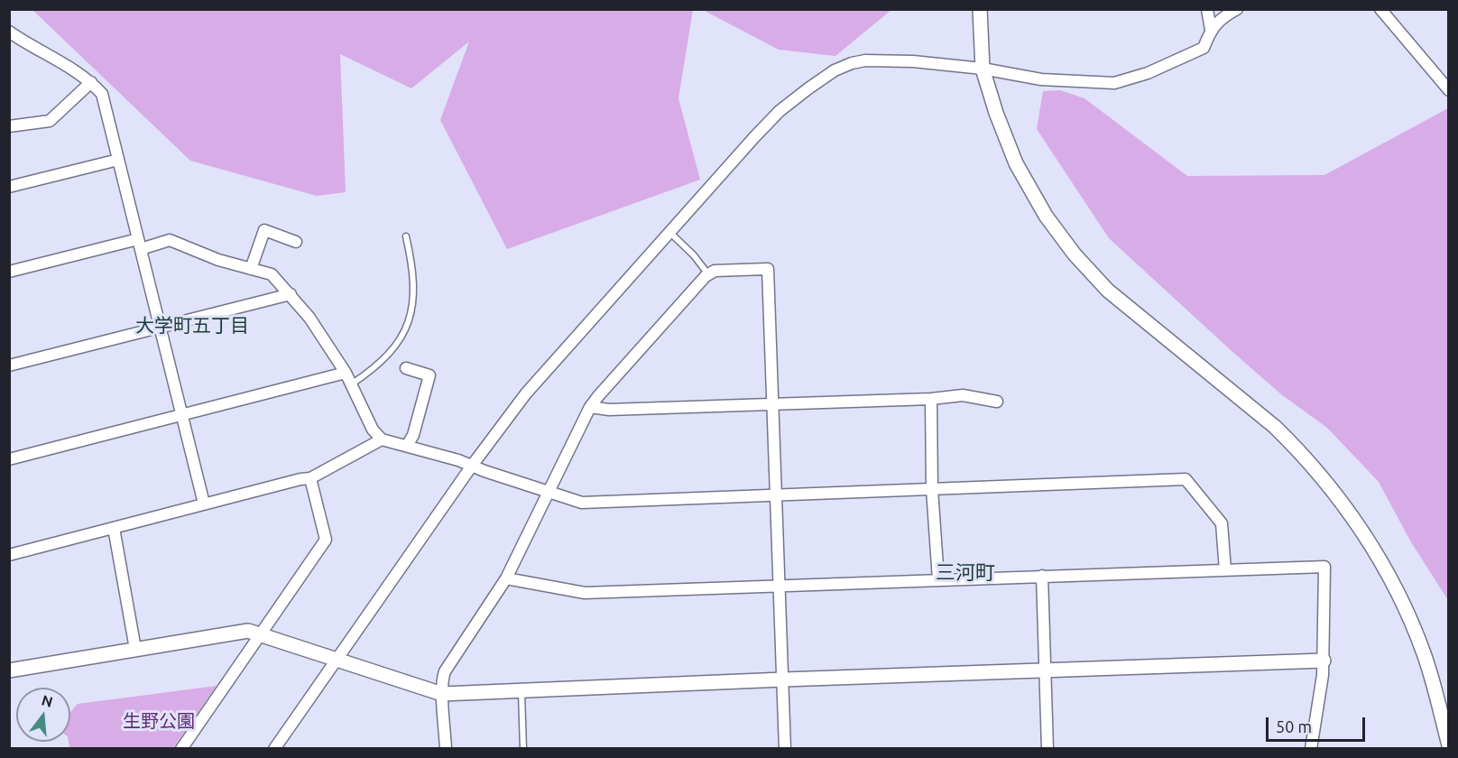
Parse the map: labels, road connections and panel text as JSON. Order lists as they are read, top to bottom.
{
  "districts": ["大学町五丁目", "三河町"],
  "parks": ["生野公園"],
  "scale_bar": "50 m",
  "north": "top"
}
